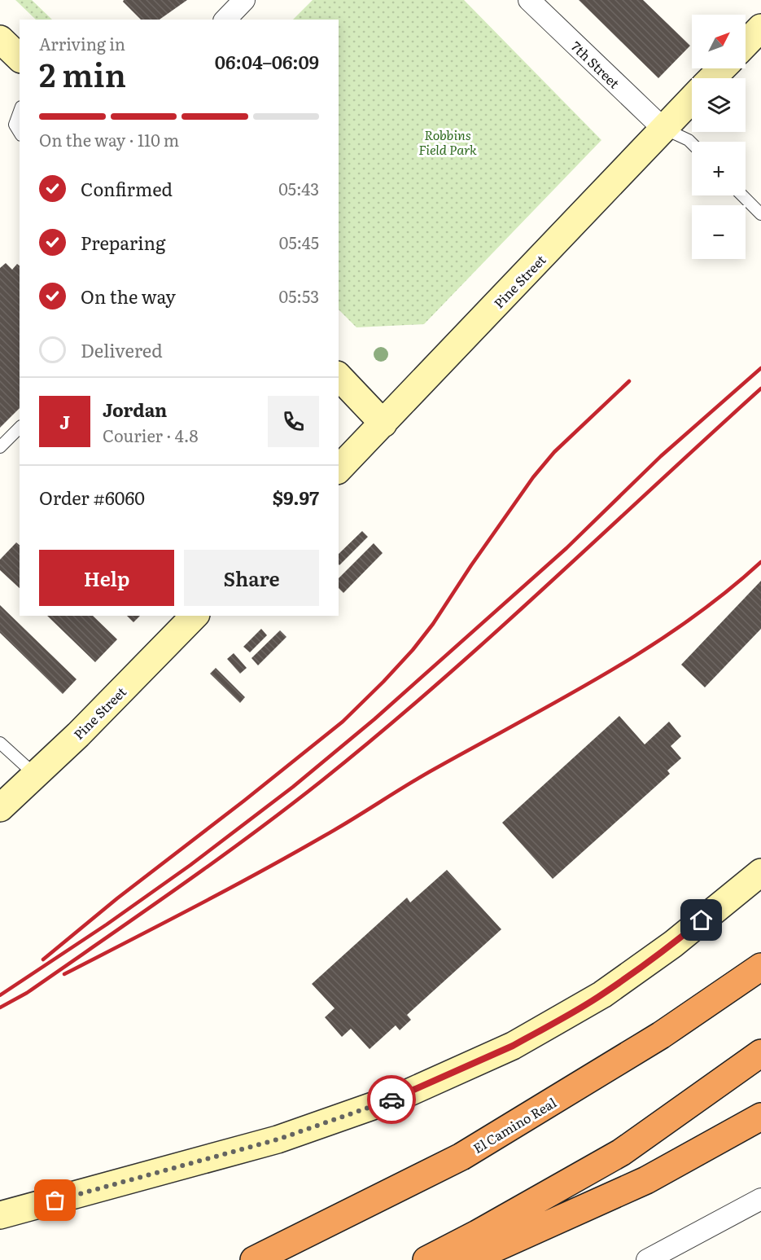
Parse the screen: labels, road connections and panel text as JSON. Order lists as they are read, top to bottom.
{
  "streets": {
    "highway": ["El Camino Real"],
    "street": ["7th Street", "Pine Street"]
  },
  "crossings": [
    ["7th Street", "Pine Street"]
  ],
  "parks": ["Robbins Field Park"],
  "north": "top right",
  "page": {
    "map_buttons": ["+", "−"],
    "heading": ["2 min", "Arriving in", "06:04–06:09"],
    "panel": [
      "Jordan",
      "Courier · 4.8",
      "Order #6060",
      "$9.97"
    ],
    "bar": "On the way · 110 m",
    "list": [
      ["Confirmed", "05:43"],
      ["Preparing", "05:45"],
      ["On the way", "05:53"],
      "Delivered"
    ],
    "round": "J",
    "buttons": ["Help", "Share"]
  }
}
